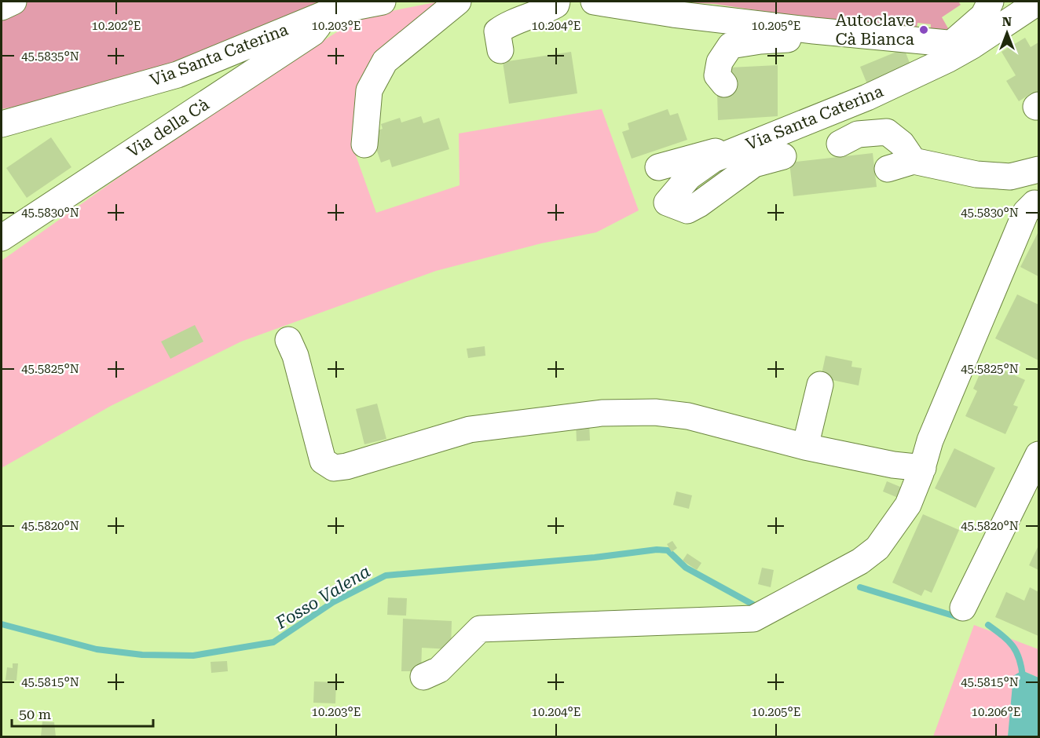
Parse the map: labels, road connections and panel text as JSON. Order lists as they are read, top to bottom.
{
  "streets": {
    "street": ["Via Santa Caterina", "Via della Cà"]
  },
  "crossings": [
    ["Via Santa Caterina", "Via della Cà"]
  ],
  "water": ["Fosso Valena"],
  "places": ["Autoclave Cà Bianca"],
  "scale_bar": "50 m",
  "north": "top",
  "coordinates": [
    "10.202°E",
    "10.203°E",
    "10.204°E",
    "10.205°E",
    "45.5835°N",
    "45.5830°N",
    "45.5825°N",
    "45.5820°N",
    "45.5815°N",
    "10.206°E"
  ]
}
